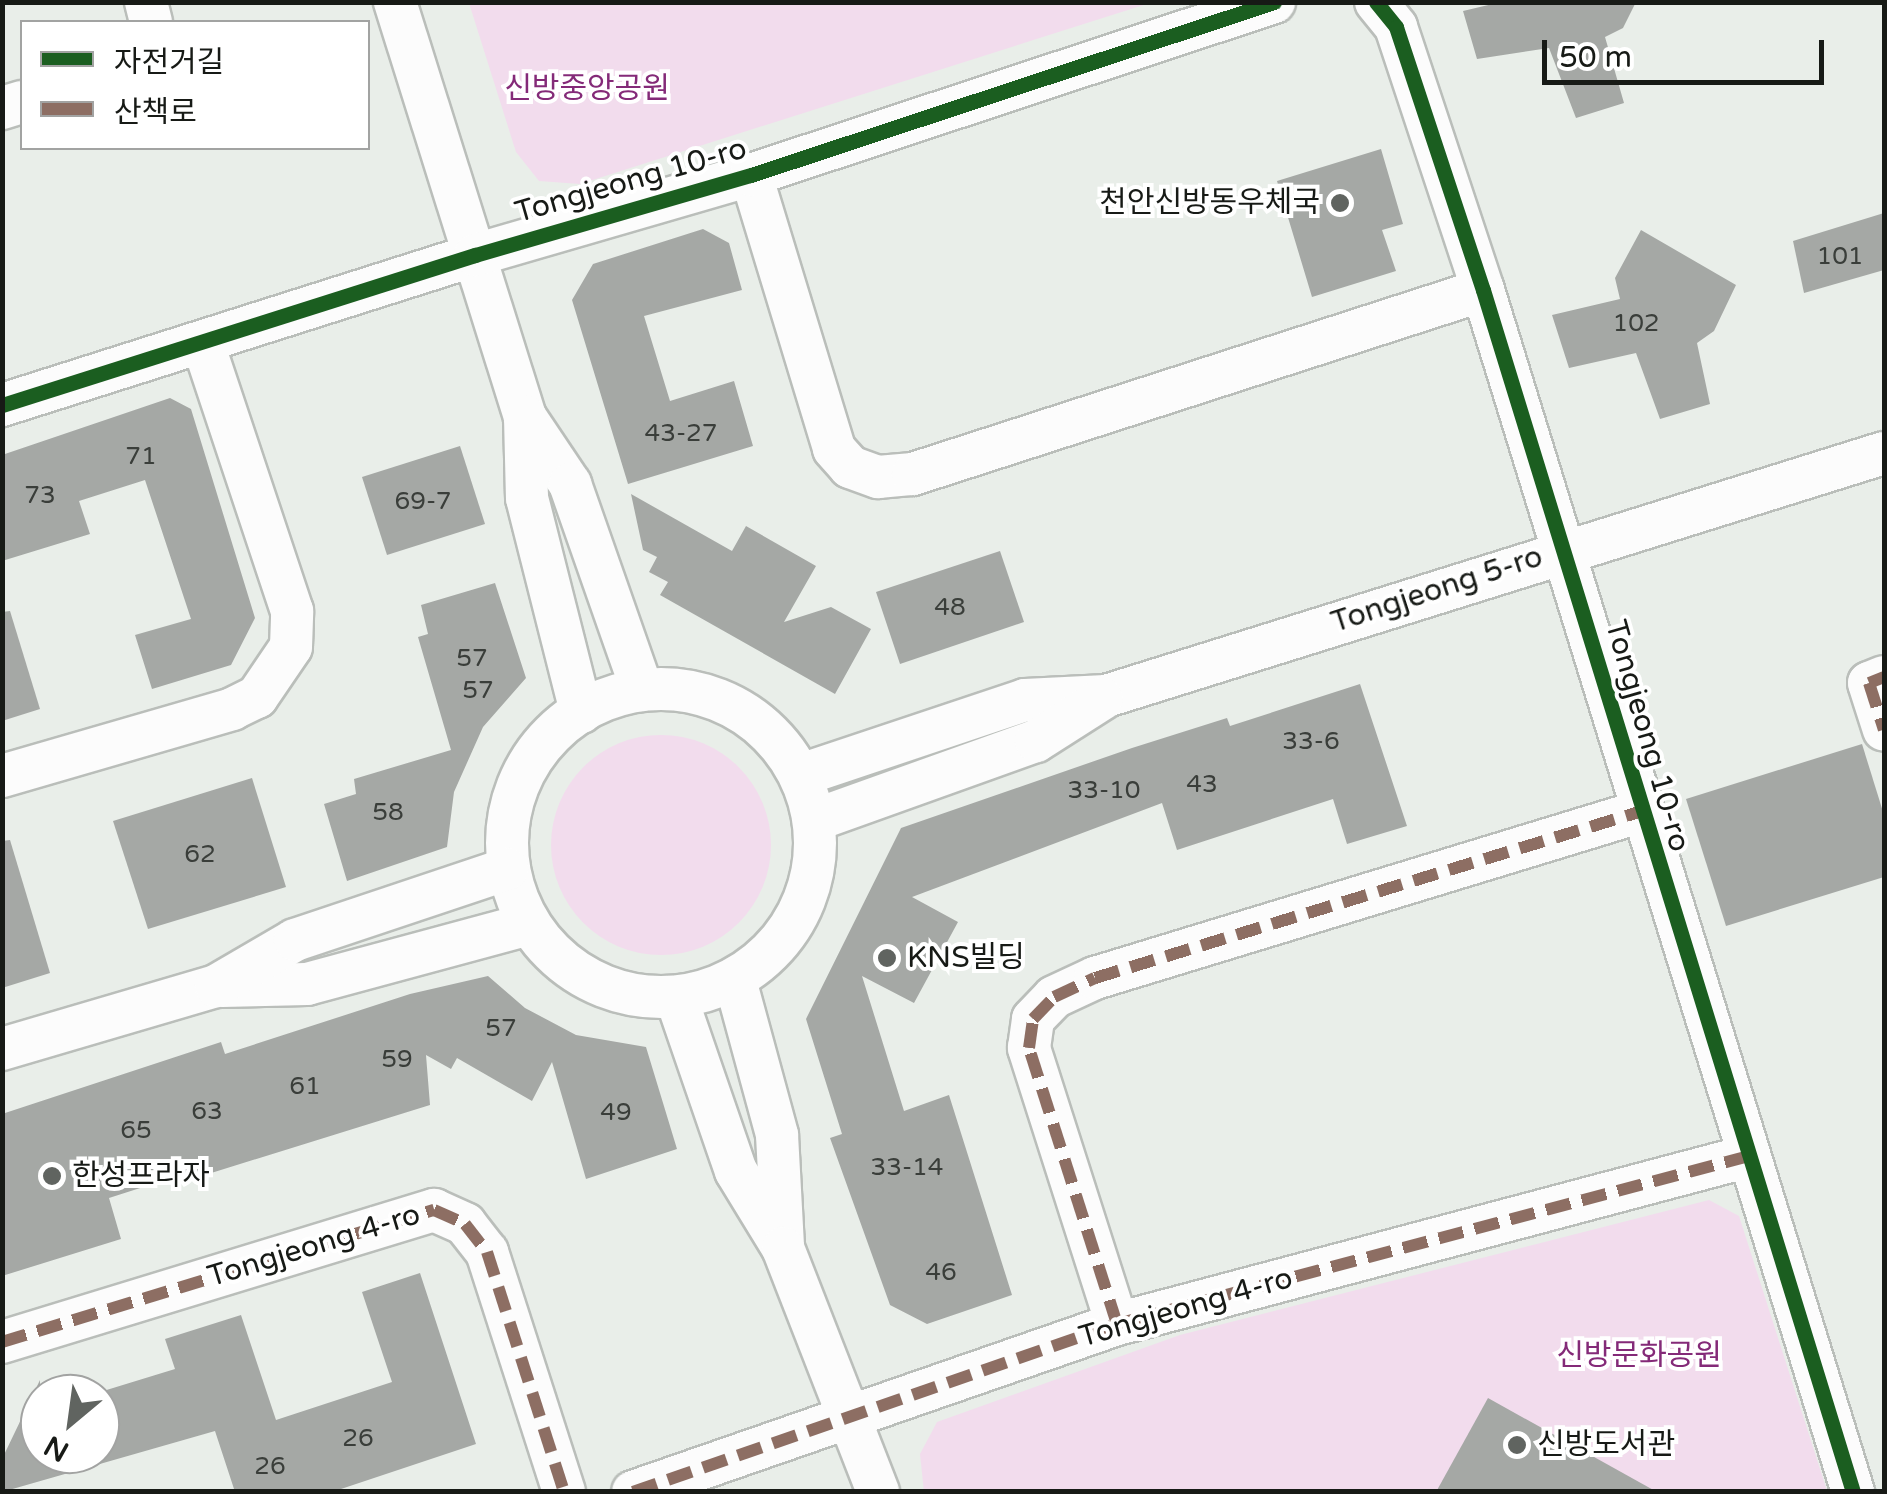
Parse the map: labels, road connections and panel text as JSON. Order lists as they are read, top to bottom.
{
  "streets": {
    "street": ["Tongjeong 10-ro", "Tongjeong 5-ro", "Tongjeong 4-ro"]
  },
  "crossings": [
    ["Tongjeong 10-ro", "Tongjeong 5-ro"],
    ["Tongjeong 10-ro", "Tongjeong 4-ro"]
  ],
  "parks": ["신방중앙공원", "신방문화공원"],
  "places": [
    "천안신방동우체국",
    "KNS빌딩",
    "한성프라자",
    "신방도서관"
  ],
  "house_numbers": [
    "101",
    "102",
    "43-27",
    "71",
    "73",
    "69-7",
    "48",
    "57",
    "57",
    "33-6",
    "43",
    "33-10",
    "58",
    "62",
    "57",
    "59",
    "61",
    "63",
    "49",
    "65",
    "33-14",
    "46",
    "26",
    "26"
  ],
  "legend": ["자전거길", "산책로"],
  "scale_bar": "50 m",
  "north": "bottom left"
}
